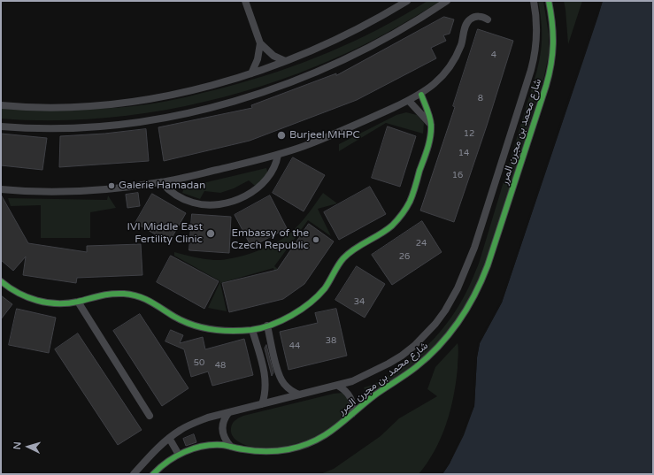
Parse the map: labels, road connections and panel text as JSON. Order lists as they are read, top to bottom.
{
  "streets": {
    "street": ["شارع محمد بن مجرن المرر"]
  },
  "places": [
    "Burjeel MHPC",
    "Galerie Hamadan",
    "IVI Middle East Fertility Clinic",
    "Embassy of the Czech Republic"
  ],
  "house_numbers": [
    "4",
    "8",
    "12",
    "14",
    "16",
    "24",
    "26",
    "34",
    "38",
    "44",
    "50",
    "48"
  ],
  "north": "left"
}
